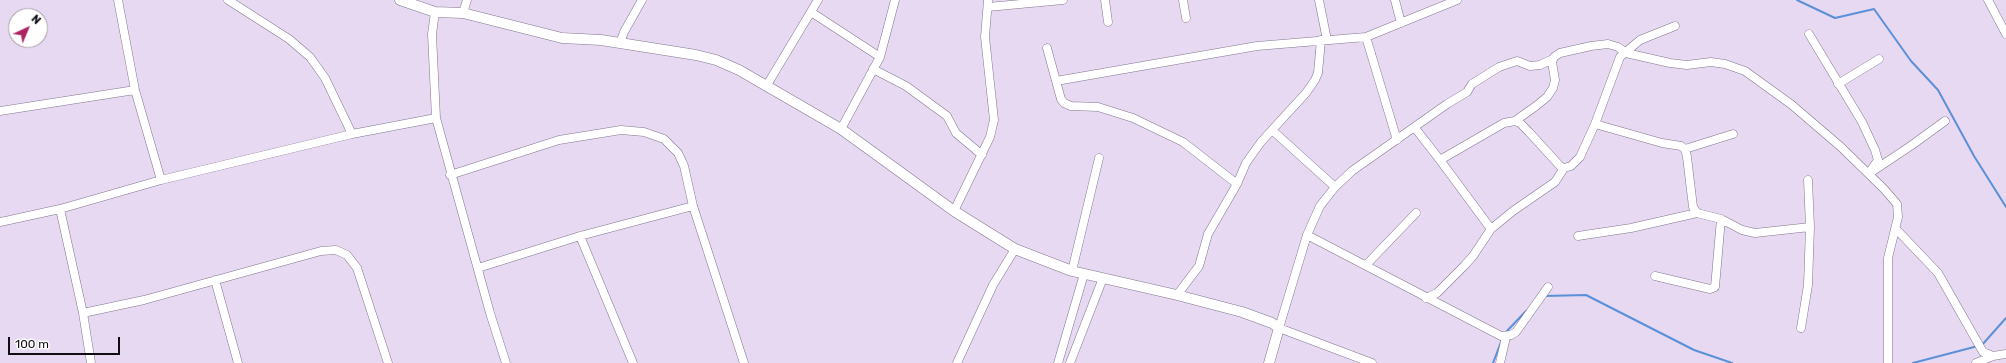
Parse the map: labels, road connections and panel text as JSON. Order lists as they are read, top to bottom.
{
  "scale_bar": "100 m",
  "north": "top right"
}
